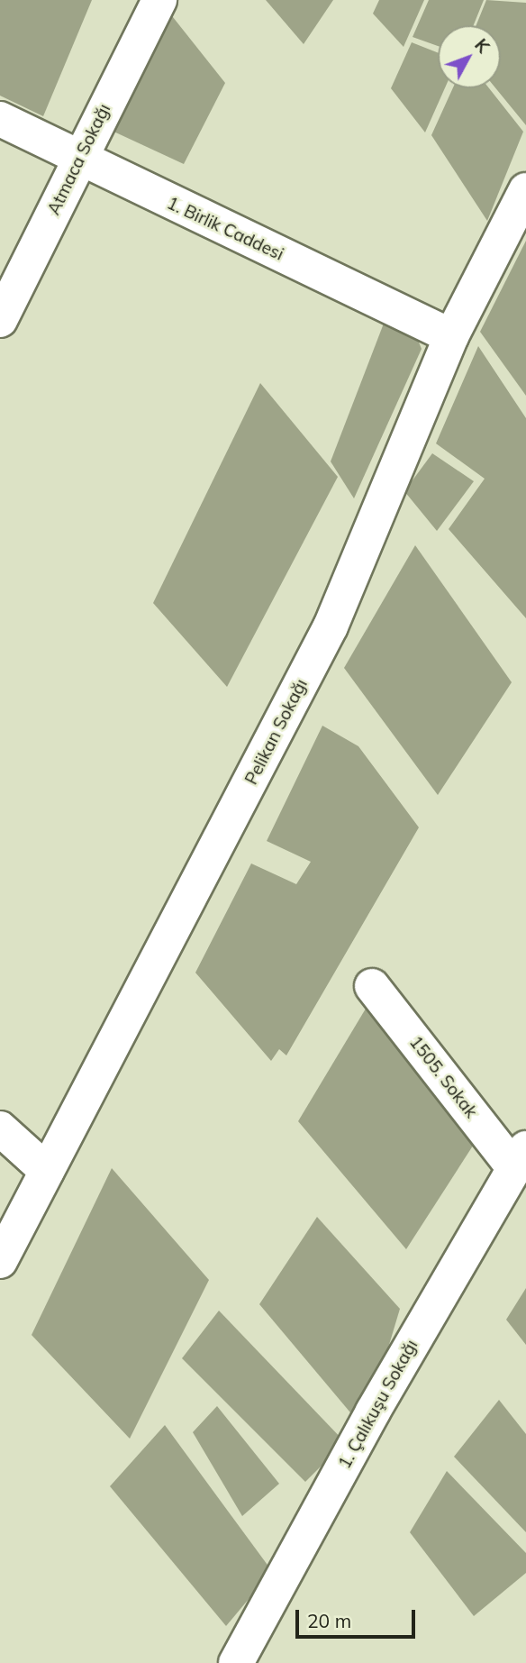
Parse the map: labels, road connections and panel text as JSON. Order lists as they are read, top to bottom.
{
  "streets": {
    "street": [
      "Atmaca Sokağı",
      "1. Birlik Caddesi",
      "Pelikan Sokağı",
      "1505. Sokak",
      "1. Çalıkuşu Sokağı"
    ]
  },
  "crossings": [
    ["Atmaca Sokağı", "1. Birlik Caddesi"],
    ["1. Birlik Caddesi", "Pelikan Sokağı"],
    ["1505. Sokak", "1. Çalıkuşu Sokağı"]
  ],
  "scale_bar": "20 m",
  "north": "top right"
}
